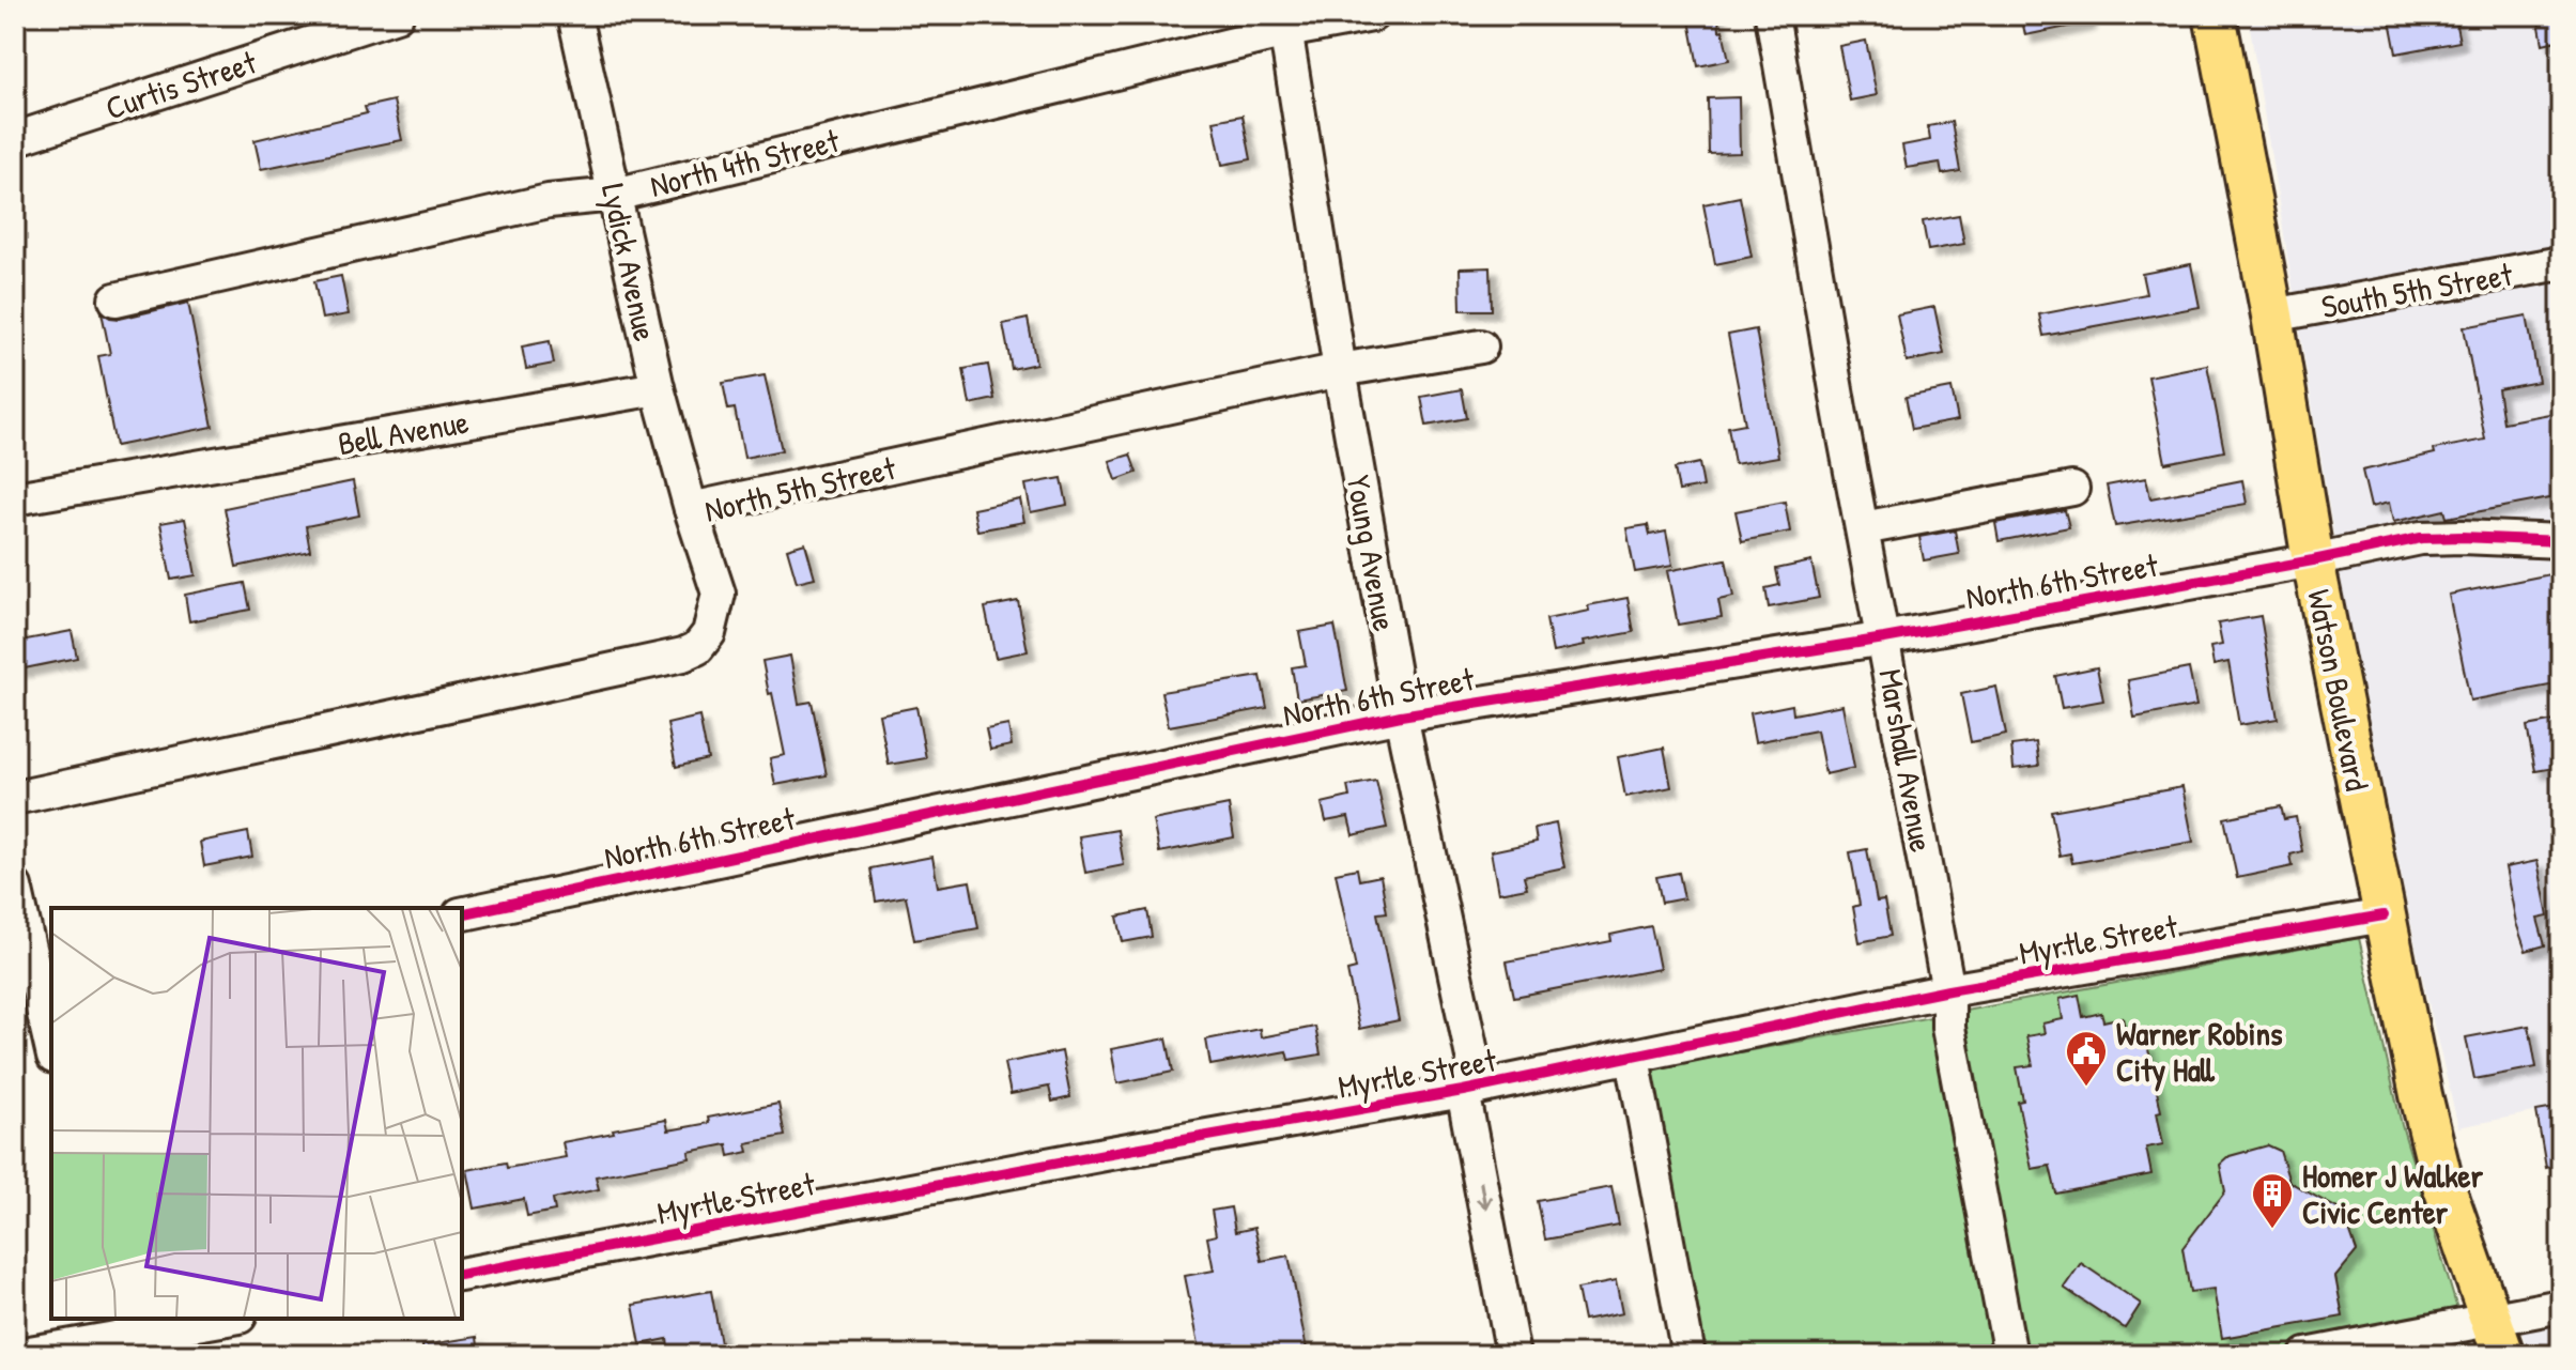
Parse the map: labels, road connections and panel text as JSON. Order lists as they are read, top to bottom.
{
  "streets": {
    "main road": ["Watson Boulevard"],
    "street": [
      "Curtis Street",
      "North 4th Street",
      "Lydick Avenue",
      "South 5th Street",
      "Bell Avenue",
      "North 5th Street",
      "Young Avenue",
      "North 6th Street",
      "Marshall Avenue",
      "Myrtle Street"
    ]
  },
  "crossings": [
    ["North 4th Street", "Lydick Avenue"],
    ["North 4th Street", "Young Avenue"],
    ["Lydick Avenue", "Bell Avenue"],
    ["Lydick Avenue", "North 5th Street"],
    ["South 5th Street", "Watson Boulevard"],
    ["North 5th Street", "Young Avenue"],
    ["Young Avenue", "North 6th Street"],
    ["Young Avenue", "Myrtle Street"],
    ["North 6th Street", "Watson Boulevard"],
    ["North 6th Street", "Marshall Avenue"],
    ["Watson Boulevard", "Myrtle Street"],
    ["Marshall Avenue", "Myrtle Street"]
  ],
  "places": {
    "public building": ["Warner Robins City Hall"],
    "building": ["Homer J Walker Civic Center"]
  }
}
